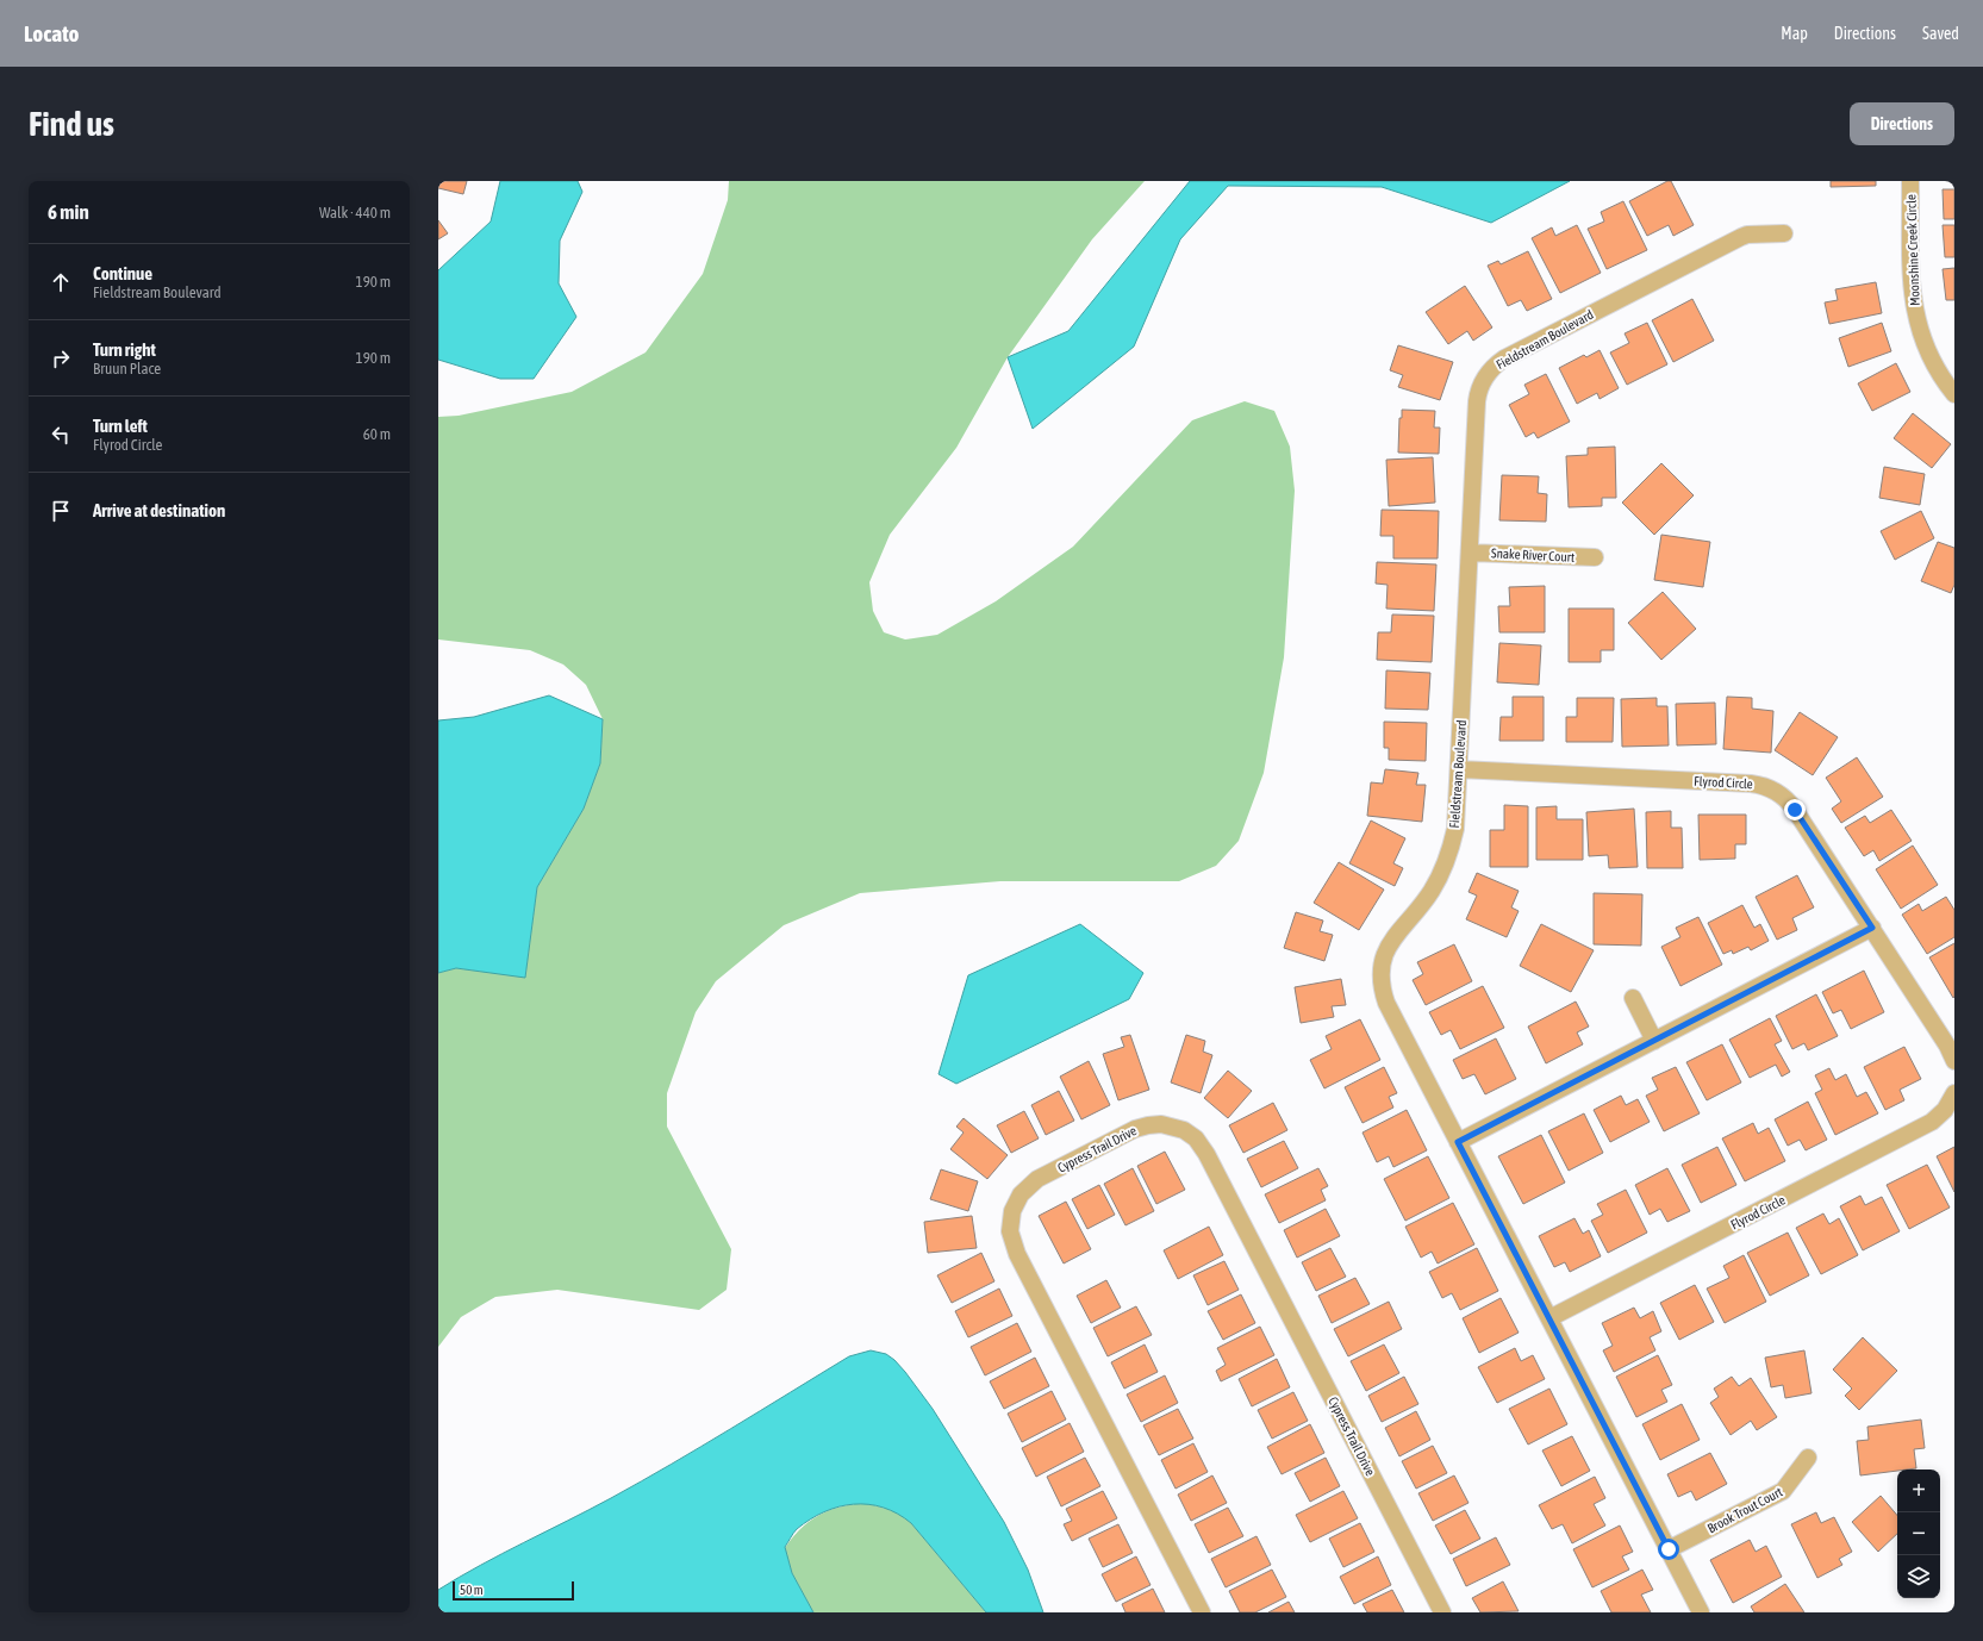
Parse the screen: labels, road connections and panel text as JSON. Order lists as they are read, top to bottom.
{
  "streets": {
    "street": [
      "Moonshine Creek Circle",
      "Fieldstream Boulevard",
      "Snake River Court",
      "Flyrod Circle",
      "Cypress Trail Drive",
      "Brook Trout Court"
    ]
  },
  "crossings": [
    ["Fieldstream Boulevard", "Snake River Court"],
    ["Fieldstream Boulevard", "Flyrod Circle"],
    ["Fieldstream Boulevard", "Brook Trout Court"]
  ],
  "scale_bar": "50 m",
  "page": {
    "header": "Locato",
    "nav": ["Map", "Directions", "Saved"],
    "buttons": "Directions",
    "title": "Find us",
    "heading": ["6 min", "Walk · 440 m"],
    "list": [
      ["Continue", "Fieldstream Boulevard", "190 m"],
      ["Turn right", "Bruun Place", "190 m"],
      ["Turn left", "Flyrod Circle", "60 m"],
      "Arrive at destination"
    ],
    "map_buttons": ["+", "−"],
    "scale": "50 m"
  }
}
